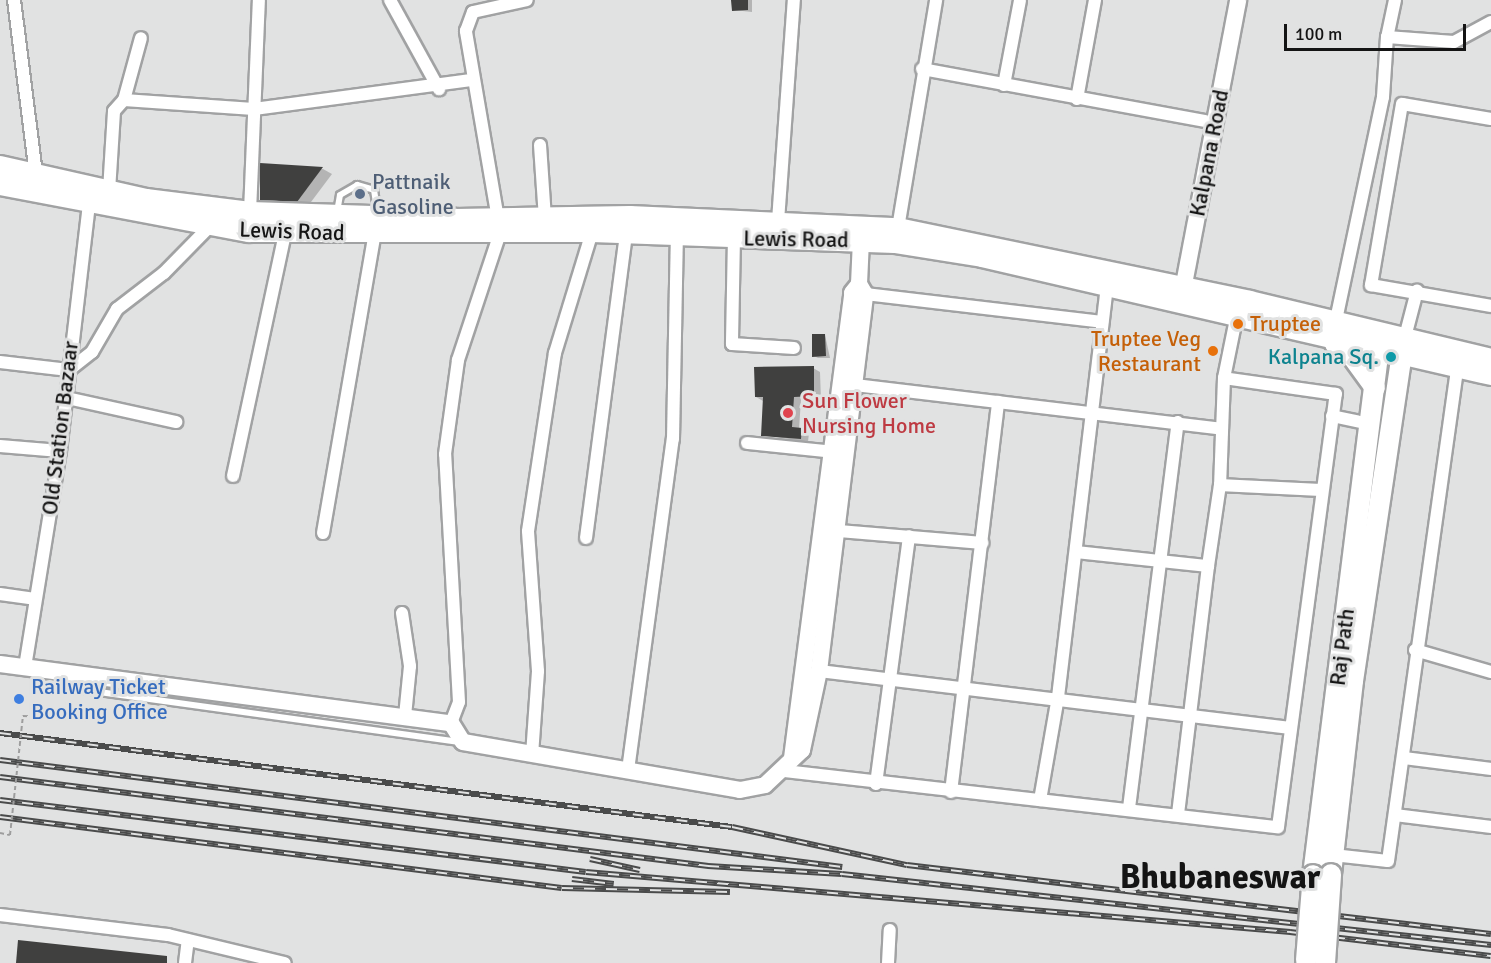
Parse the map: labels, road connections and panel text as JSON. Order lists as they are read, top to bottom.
{
  "streets": {
    "main road": ["Lewis Road", "Raj Path"],
    "street": ["Kalpana Road", "Old Station Bazaar"]
  },
  "crossings": [
    ["Kalpana Road", "Lewis Road"],
    ["Lewis Road", "Old Station Bazaar"],
    ["Lewis Road", "Raj Path"]
  ],
  "districts": ["Bhubaneswar"],
  "places": [
    "Pattnaik Gasoline",
    "Truptee",
    "Truptee Veg Restaurant",
    "Kalpana Sq.",
    "Sun Flower Nursing Home",
    "Railway Ticket Booking Office"
  ],
  "scale_bar": "100 m"
}
